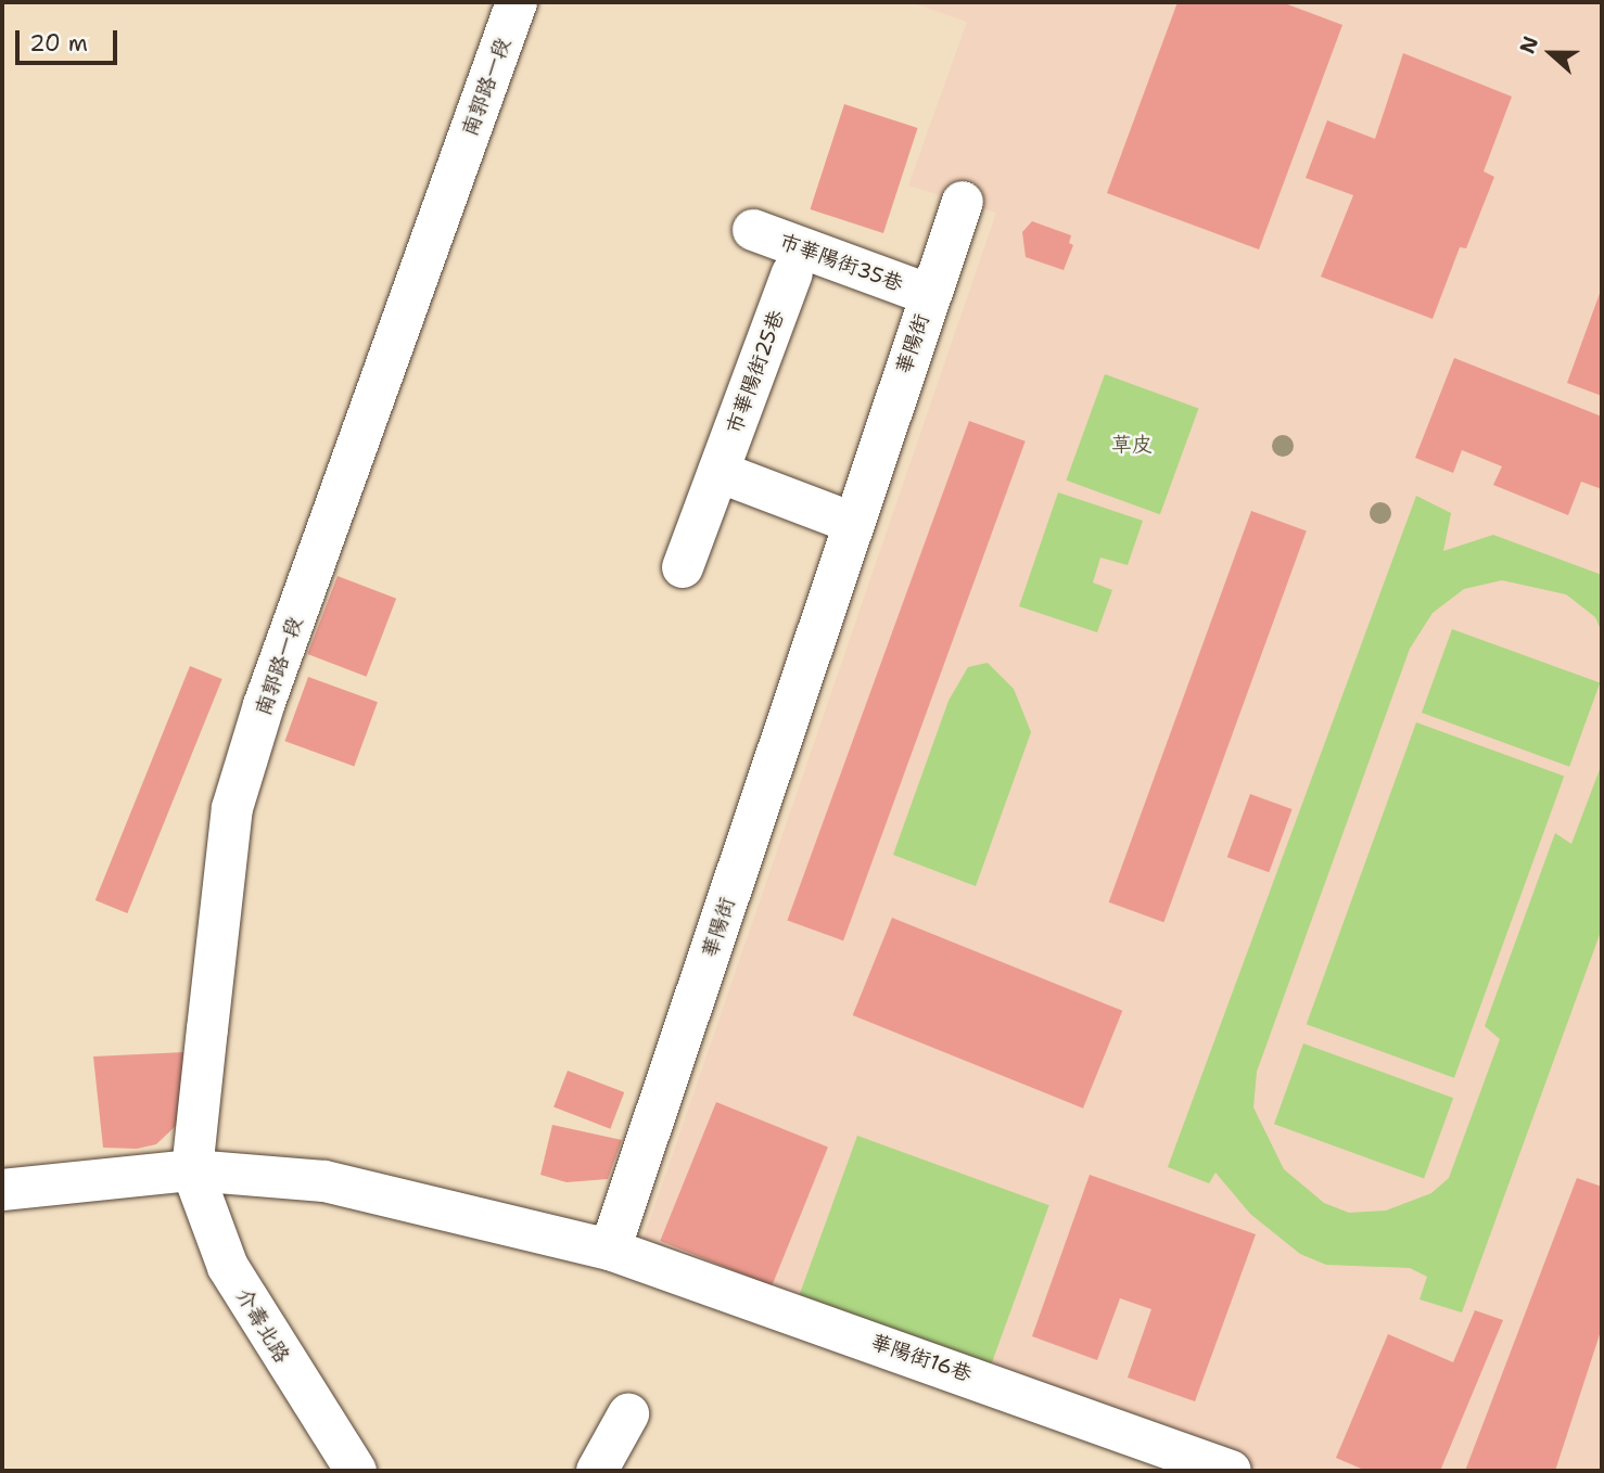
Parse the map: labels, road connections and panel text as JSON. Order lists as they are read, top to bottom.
{
  "streets": {
    "street": [
      "南郭路一段",
      "市華陽街35巷",
      "華陽街",
      "市華陽街25巷",
      "介壽北路",
      "華陽街16巷"
    ]
  },
  "crossings": [
    ["南郭路一段", "介壽北路"],
    ["市華陽街35巷", "華陽街"],
    ["華陽街", "華陽街16巷"]
  ],
  "parks": ["草皮"],
  "scale_bar": "20 m",
  "north": "left"
}
